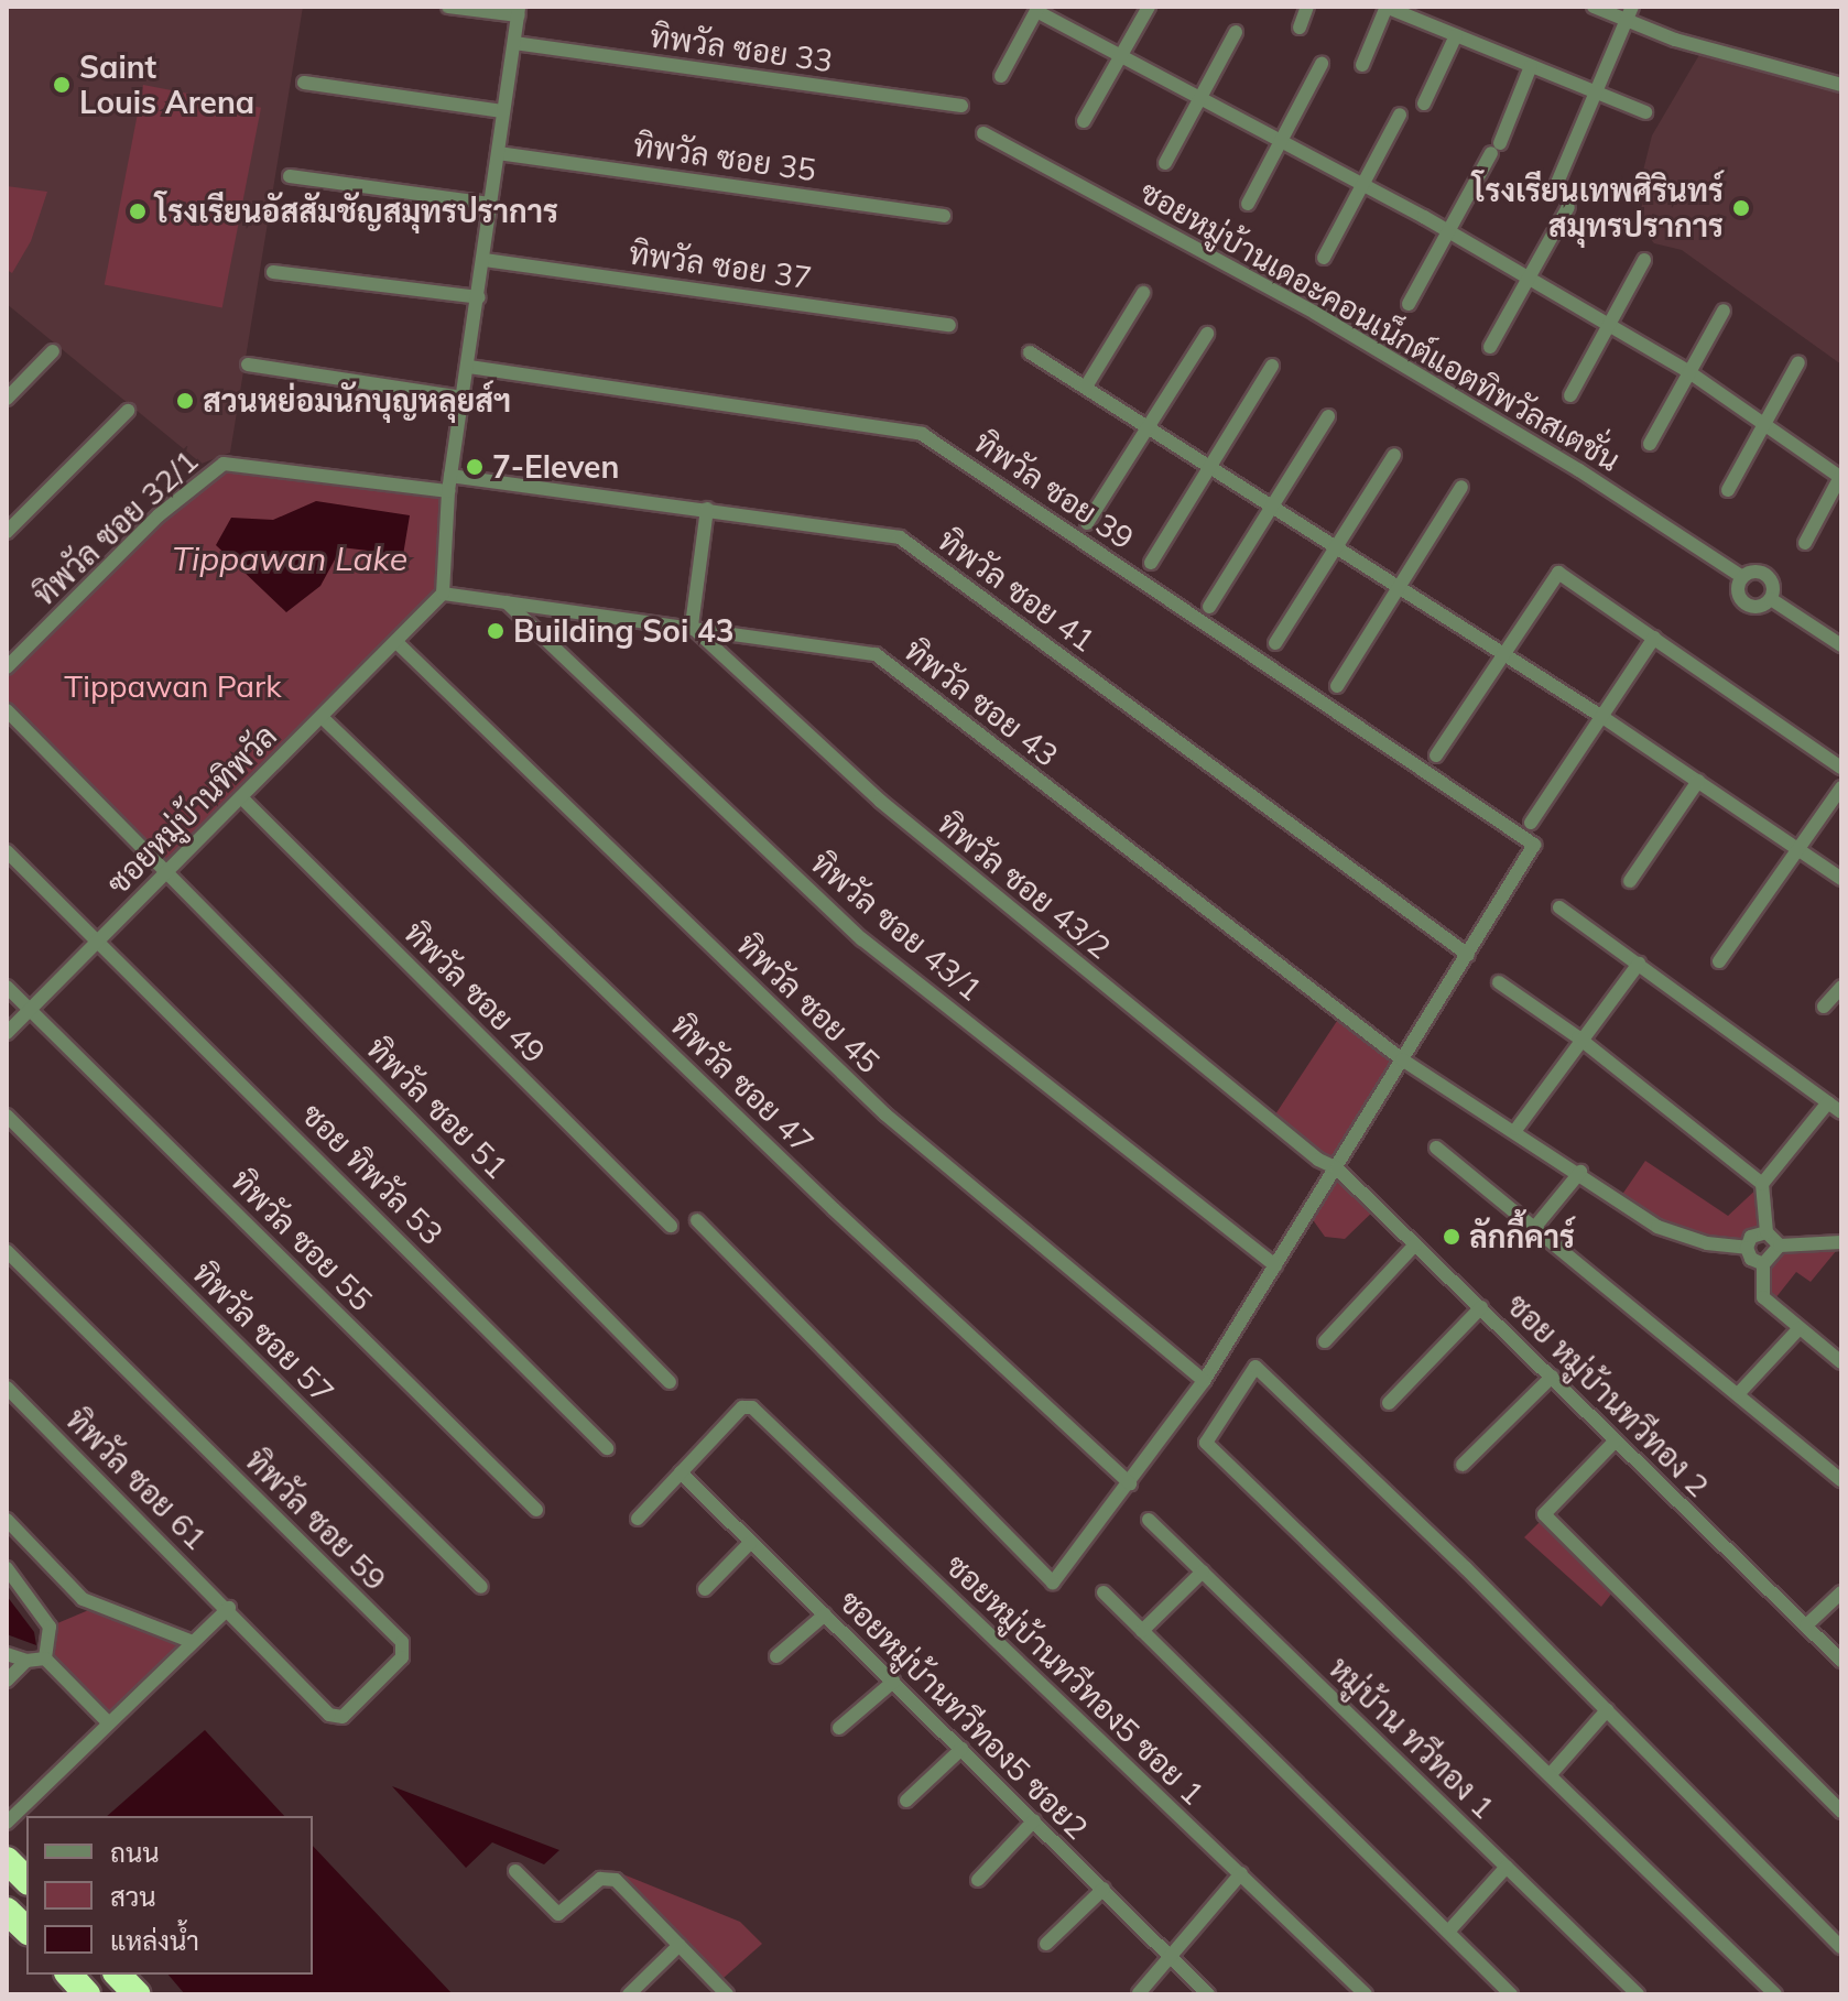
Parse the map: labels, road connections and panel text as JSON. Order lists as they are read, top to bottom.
{
  "streets": {
    "street": [
      "ทิพวัล ซอย 33",
      "ทิพวัล ซอย 35",
      "ทิพวัล ซอย 37",
      "ซอยหมู่บ้านเดอะคอนเน็กต์แอตทิพวัลสเตชั่น",
      "ทิพวัล ซอย 39",
      "ทิพวัล ซอย 32/1",
      "ทิพวัล ซอย 41",
      "ทิพวัล ซอย 43",
      "ซอยหมู่บ้านทิพวัล",
      "ทิพวัล ซอย 43/2",
      "ทิพวัล ซอย 43/1",
      "ทิพวัล ซอย 49",
      "ทิพวัล ซอย 45",
      "ทิพวัล ซอย 47",
      "ทิพวัล ซอย 51",
      "ซอย ทิพวัล 53",
      "ทิพวัล ซอย 55",
      "ทิพวัล ซอย 57",
      "ซอย หมู่บ้านทวีทอง 2",
      "ทิพวัล ซอย 61",
      "ทิพวัล ซอย 59",
      "ซอยหมู่บ้านทวีทอง5 ซอย 1",
      "ซอยหมู่บ้านทวีทอง5 ซอย2",
      "หมู่บ้าน ทวีทอง 1"
    ]
  },
  "crossings": [
    ["ทิพวัล ซอย 39", "ทิพวัล ซอย 41"],
    ["ทิพวัล ซอย 43", "ซอยหมู่บ้านทิพวัล"],
    ["ทิพวัล ซอย 43", "ทิพวัล ซอย 43/2"],
    ["ทิพวัล ซอย 43", "ทิพวัล ซอย 43/1"],
    ["ซอยหมู่บ้านทิพวัล", "ทิพวัล ซอย 49"],
    ["ซอยหมู่บ้านทิพวัล", "ทิพวัล ซอย 45"],
    ["ซอยหมู่บ้านทิพวัล", "ทิพวัล ซอย 47"],
    ["ซอยหมู่บ้านทิพวัล", "ทิพวัล ซอย 51"],
    ["ซอยหมู่บ้านทิพวัล", "ซอย ทิพวัล 53"],
    ["ซอยหมู่บ้านทิพวัล", "ทิพวัล ซอย 55"],
    ["ทิพวัล ซอย 43/2", "ซอย หมู่บ้านทวีทอง 2"],
    ["ทิพวัล ซอย 61", "ทิพวัล ซอย 59"],
    ["ซอยหมู่บ้านทวีทอง5 ซอย 1", "ซอยหมู่บ้านทวีทอง5 ซอย2"]
  ],
  "water": ["Tippawan Lake"],
  "parks": ["Tippawan Park"],
  "places": [
    "Saint Louis Arena",
    "โรงเรียนเทพศิรินทร์ สมุทรปราการ",
    "โรงเรียนอัสสัมชัญสมุทรปราการ",
    "สวนหย่อมนักบุญหลุยส์ฯ",
    "7-Eleven",
    "Building Soi 43",
    "ลักกี้คาร์"
  ],
  "legend": ["ถนน", "สวน", "แหล่งน้ำ"]
}
